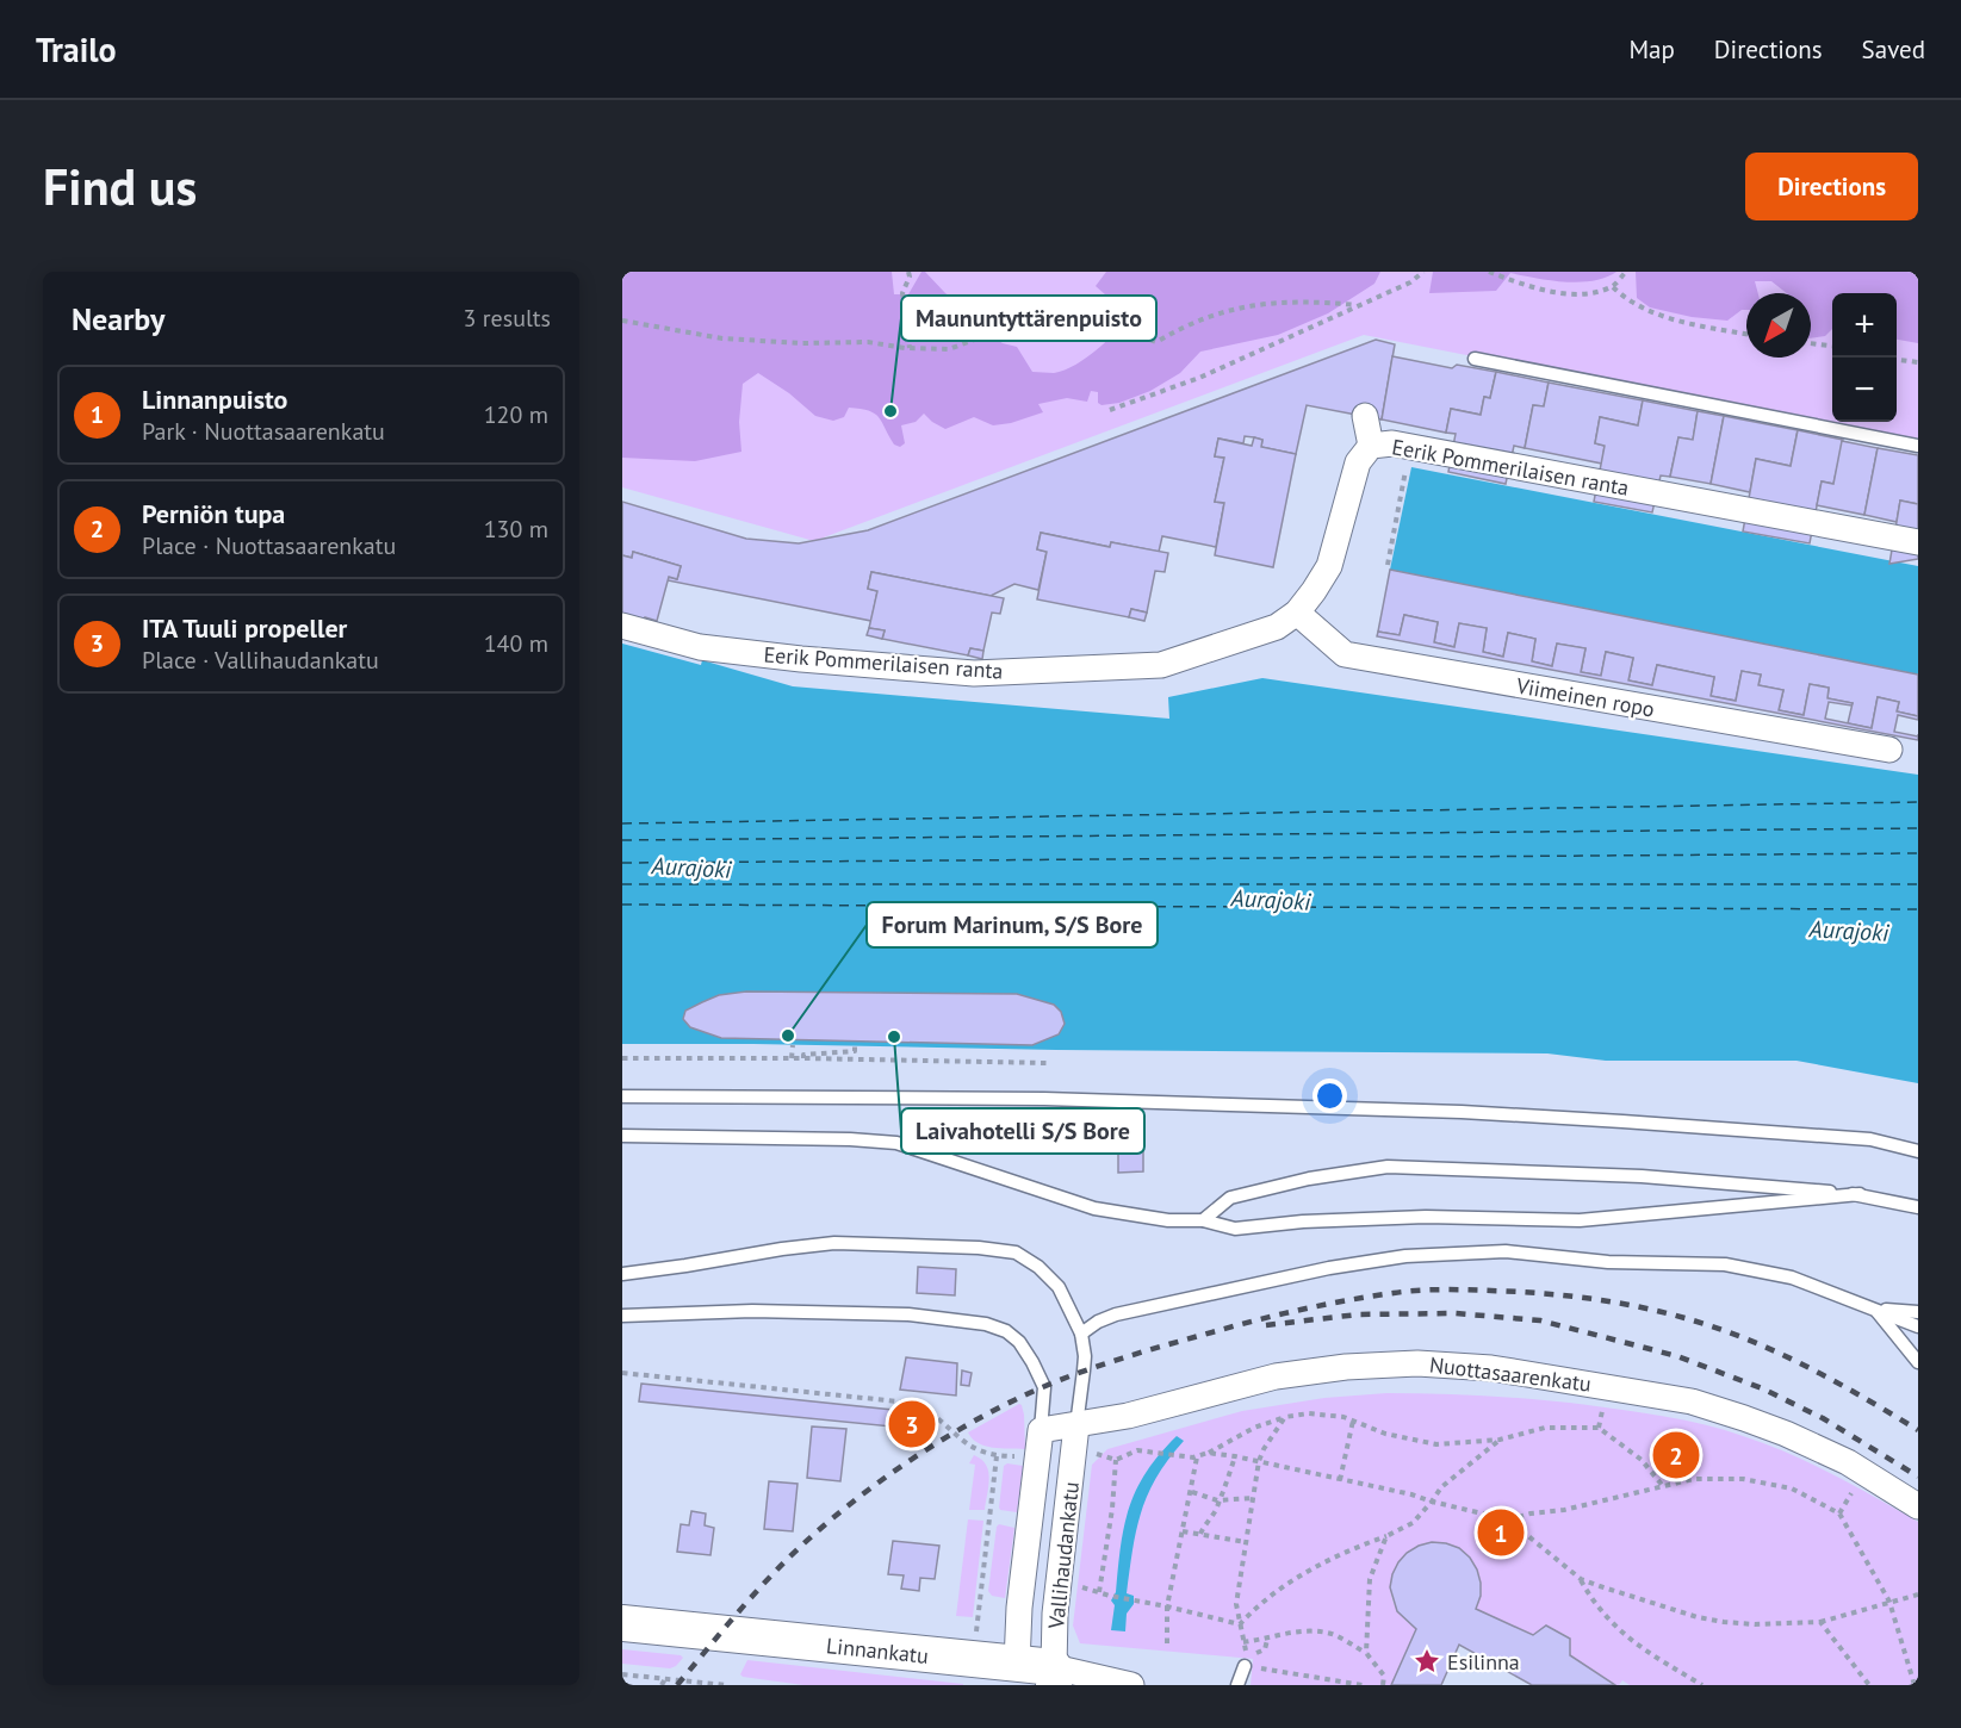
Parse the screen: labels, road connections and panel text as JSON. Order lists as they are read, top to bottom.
{
  "streets": {
    "street": [
      "Eerik Pommerilaisen ranta",
      "Viimeinen ropo",
      "Nuottasaarenkatu",
      "Vallihaudankatu",
      "Linnankatu"
    ]
  },
  "crossings": [
    ["Eerik Pommerilaisen ranta", "Viimeinen ropo"],
    ["Nuottasaarenkatu", "Vallihaudankatu"],
    ["Vallihaudankatu", "Linnankatu"]
  ],
  "water": ["Aurajoki"],
  "places": {
    "other": ["Maununtyttärenpuisto", "Forum Marinum, S/S Bore", "Laivahotelli S/S Bore"],
    "place": ["Esilinna"]
  },
  "north": "bottom left",
  "page": {
    "header": "Trailo",
    "nav": ["Map", "Directions", "Saved"],
    "buttons": "Directions",
    "title": "Find us",
    "heading": ["Nearby", "3 results"],
    "map_buttons": ["+", "−"],
    "list": [
      {
        "mark": "1",
        "name": "Linnanpuisto",
        "note": "Park · Nuottasaarenkatu",
        "value": "120 m"
      },
      {
        "mark": "2",
        "name": "Perniön tupa",
        "note": "Place · Nuottasaarenkatu",
        "value": "130 m"
      },
      {
        "mark": "3",
        "name": "ITA Tuuli propeller",
        "note": "Place · Vallihaudankatu",
        "value": "140 m"
      }
    ],
    "pins": ["3", "2", "1"]
  }
}
